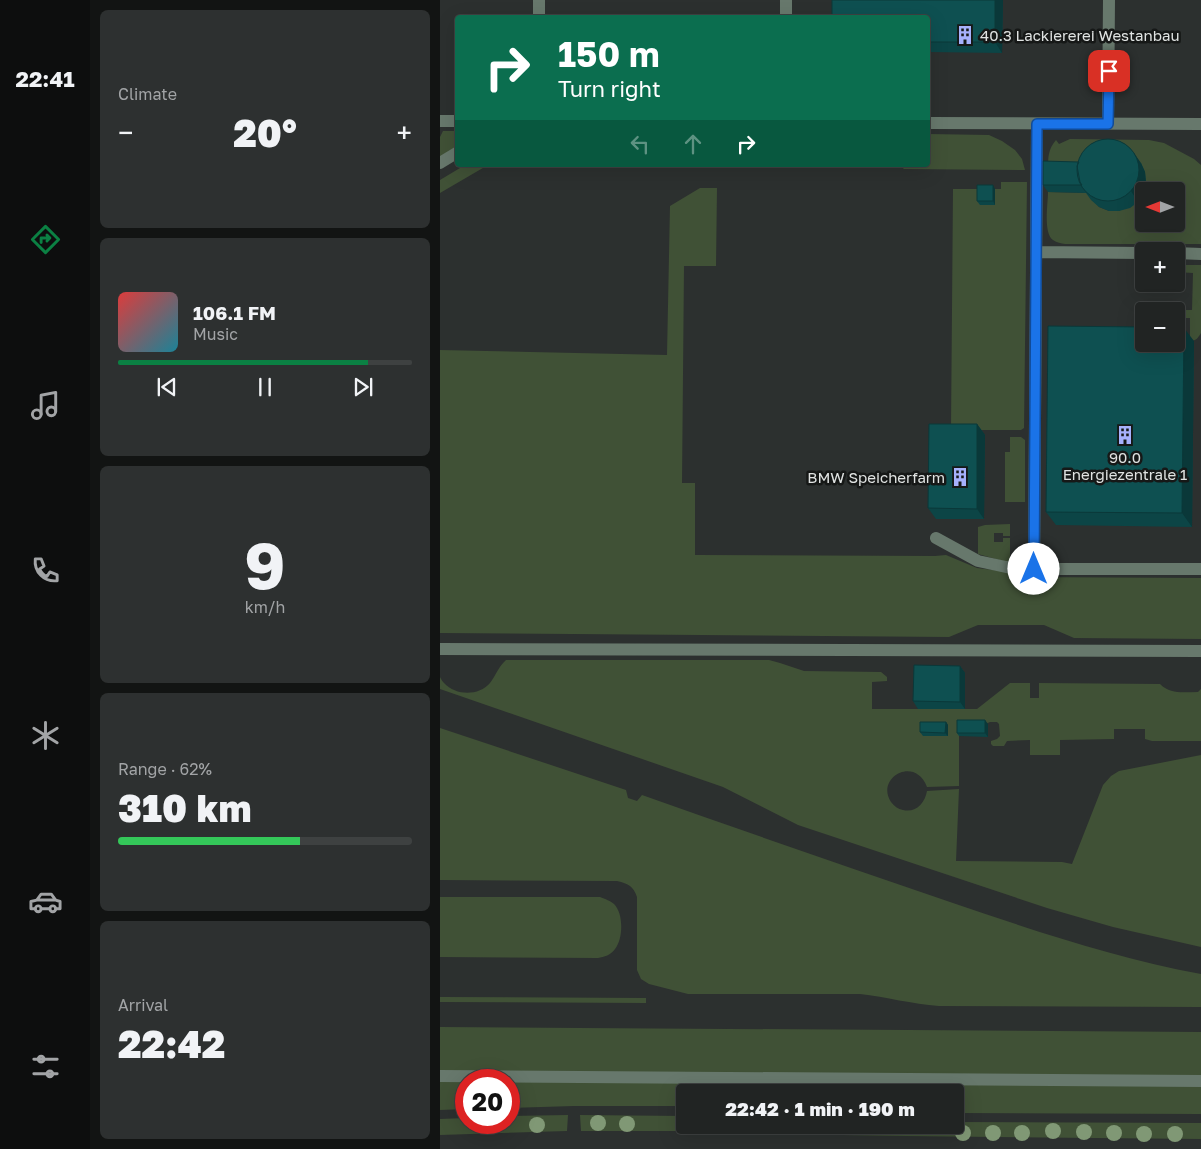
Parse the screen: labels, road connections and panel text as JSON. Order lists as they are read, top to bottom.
{
  "places": {
    "building": ["40.3 Lackiererei Westanbau", "90.0 Energiezentrale 1", "BMW Speicherfarm"]
  },
  "north": "left",
  "page": {
    "tabs": "22:41",
    "tile": [
      "Climate",
      ["9", "km/h"],
      ["Range · 62%", "310 km"],
      ["Arrival", "22:42"]
    ],
    "turn": ["150 m", "Turn right"],
    "heat": ["−", "20°", "+"],
    "map_buttons": ["+", "−"],
    "song": ["106.1 FM", "Music"],
    "limit": "20",
    "trip": "22:42 · 1 min · 190 m"
  }
}
